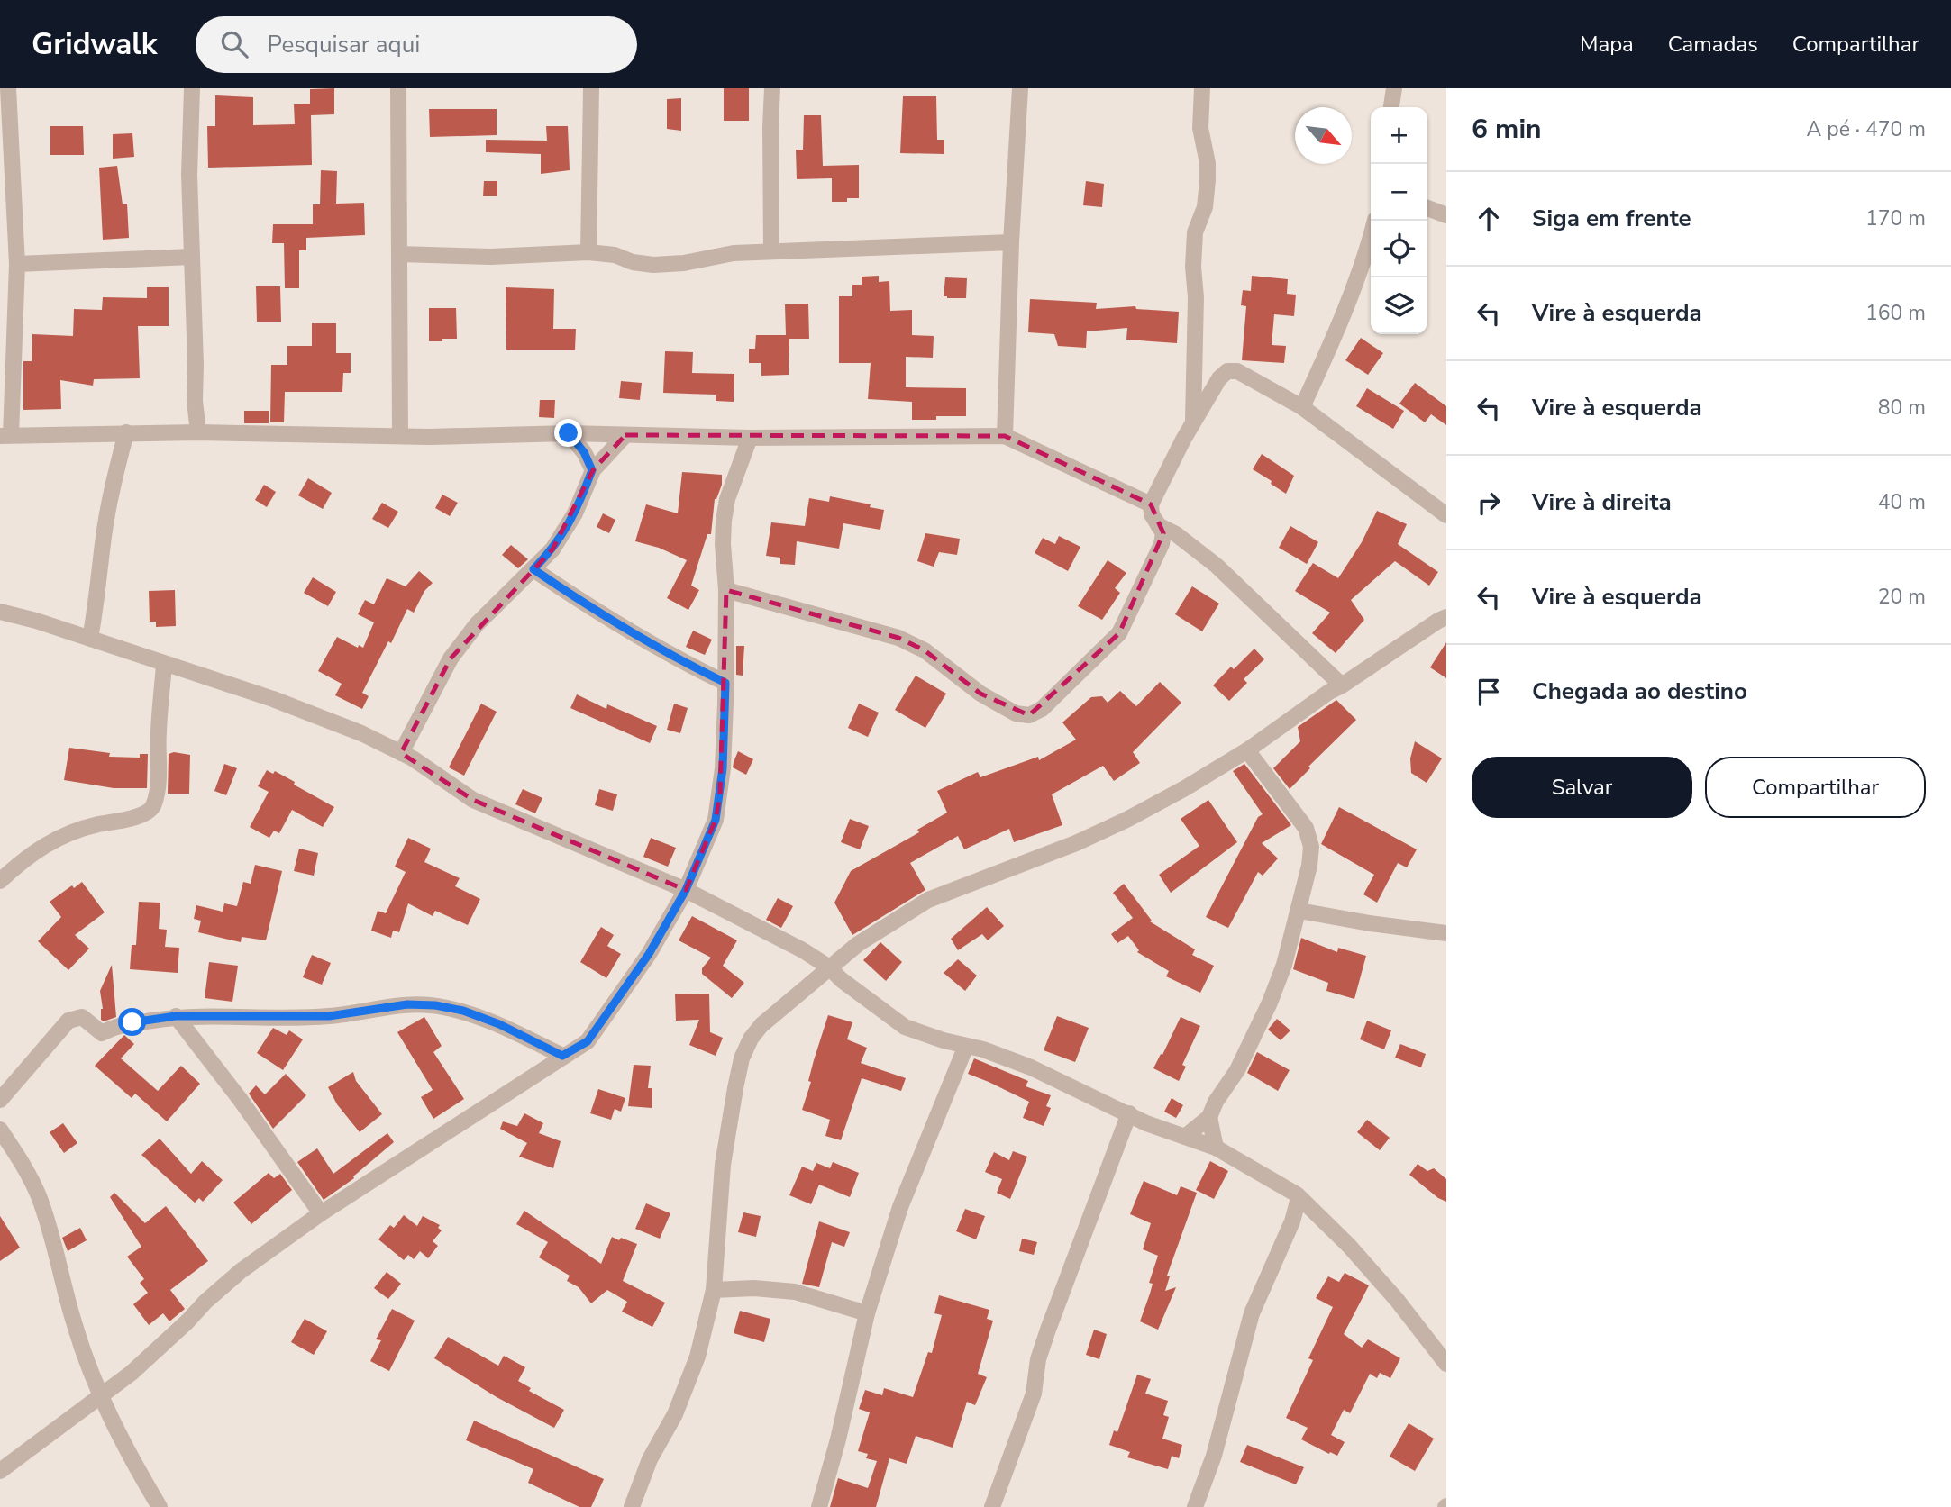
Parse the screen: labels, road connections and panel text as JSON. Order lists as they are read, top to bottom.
{
  "north": "bottom right",
  "page": {
    "header": "Gridwalk",
    "search": "Pesquisar aqui",
    "nav": ["Mapa", "Camadas", "Compartilhar"],
    "heading": ["6 min", "A pé · 470 m"],
    "map_buttons": ["+", "−"],
    "list": [
      ["Siga em frente", "170 m"],
      ["Vire à esquerda", "160 m"],
      ["Vire à esquerda", "80 m"],
      ["Vire à direita", "40 m"],
      ["Vire à esquerda", "20 m"],
      "Chegada ao destino"
    ],
    "buttons": ["Salvar", "Compartilhar"]
  }
}
